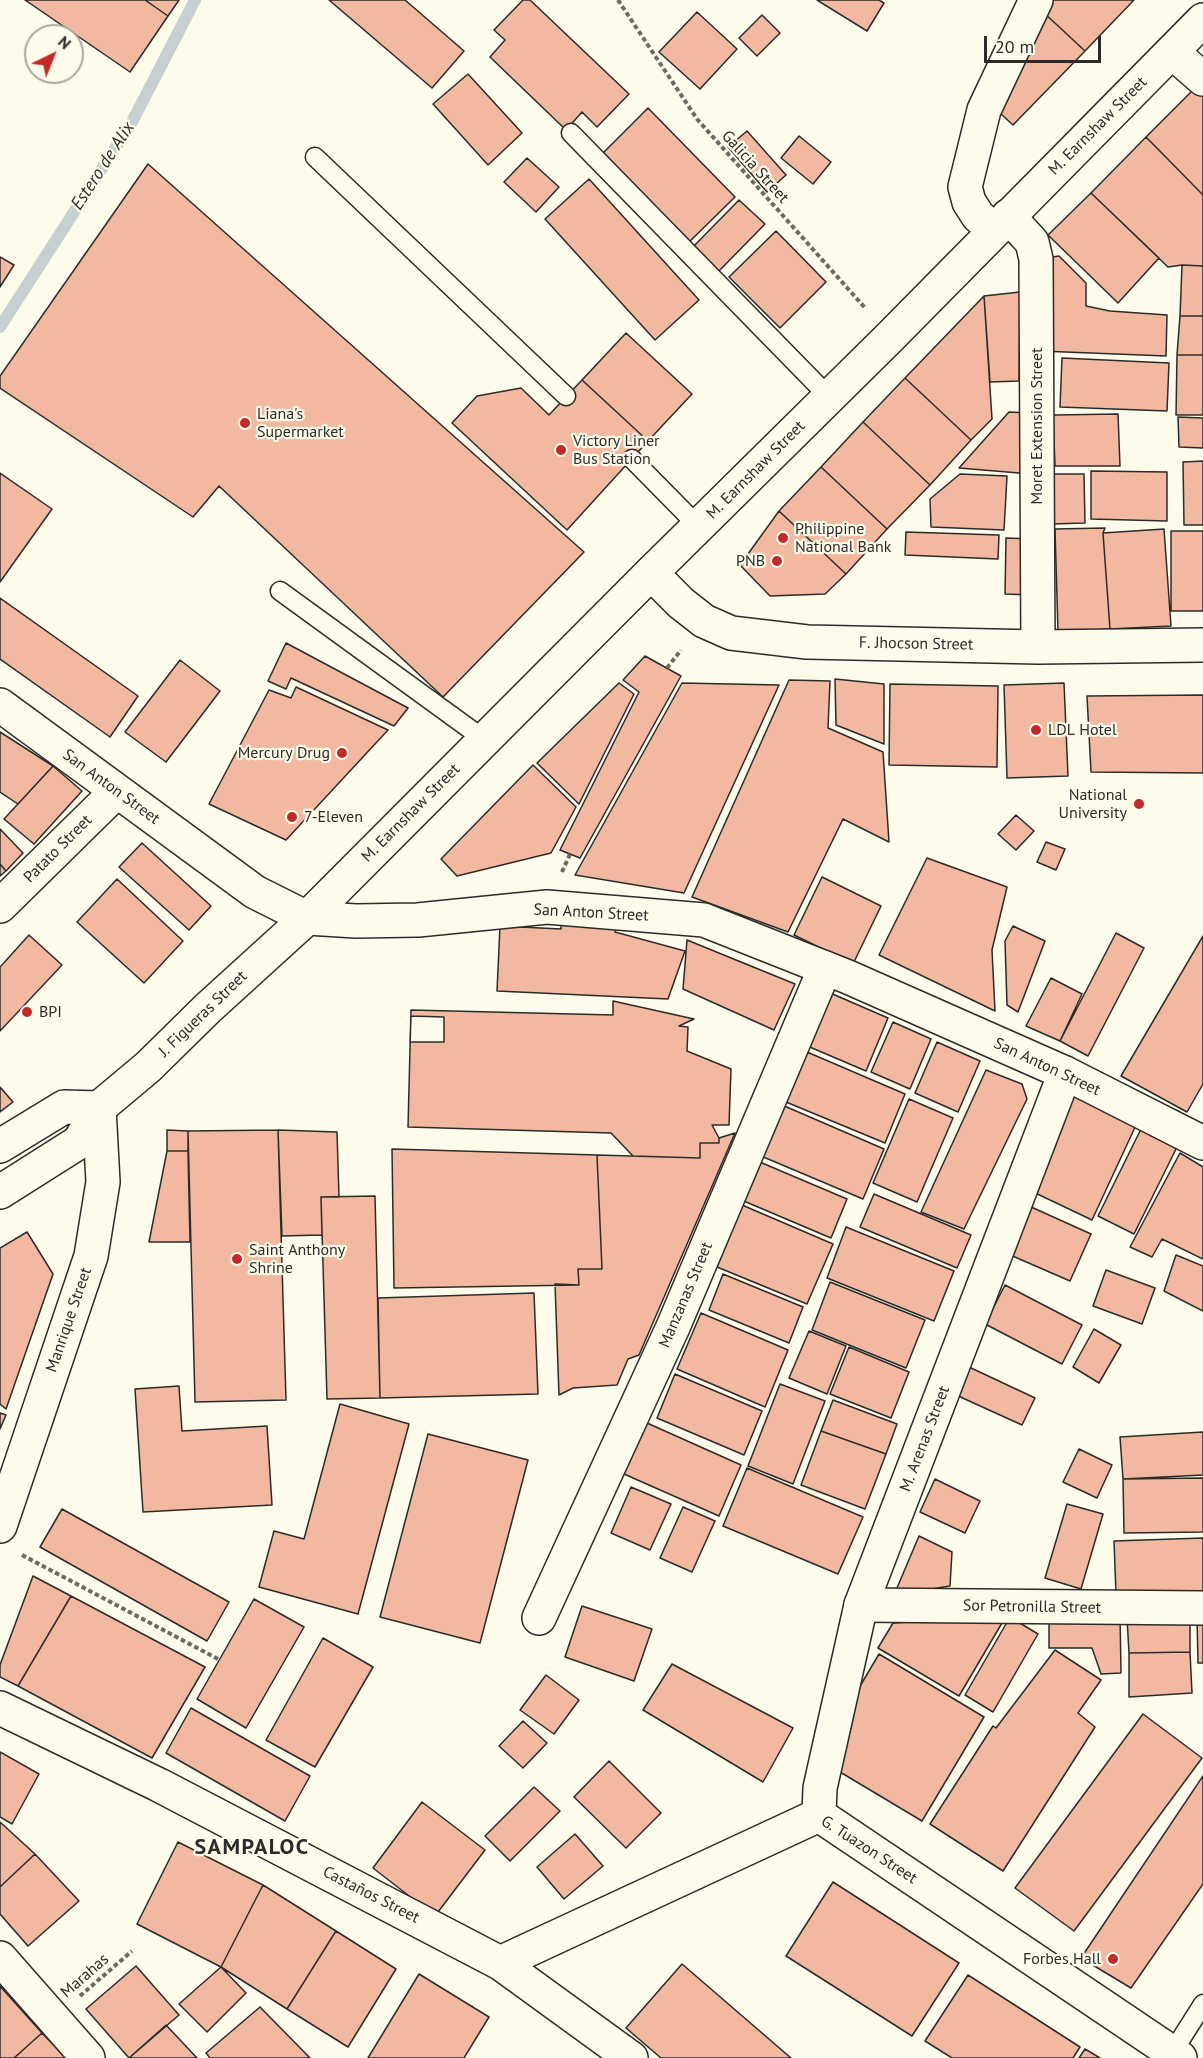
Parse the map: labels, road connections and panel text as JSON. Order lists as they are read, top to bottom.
{
  "streets": {
    "street": [
      "M. Earnshaw Street",
      "Moret Extension Street",
      "F. Jhocson Street",
      "San Anton Street",
      "Patato Street",
      "J. Figueras Street",
      "Manzanas Street",
      "Manrique Street",
      "M. Arenas Street",
      "Sor Petronilla Street",
      "G. Tuazon Street",
      "Castaños Street"
    ],
    "path": ["Galicia Street", "Marahas"]
  },
  "crossings": [
    ["M. Earnshaw Street", "Galicia Street"],
    ["M. Earnshaw Street", "Moret Extension Street"],
    ["M. Earnshaw Street", "F. Jhocson Street"],
    ["M. Earnshaw Street", "San Anton Street"],
    ["M. Earnshaw Street", "J. Figueras Street"],
    ["Moret Extension Street", "F. Jhocson Street"],
    ["San Anton Street", "Patato Street"],
    ["San Anton Street", "J. Figueras Street"],
    ["San Anton Street", "Manzanas Street"],
    ["San Anton Street", "M. Arenas Street"],
    ["J. Figueras Street", "Manrique Street"],
    ["M. Arenas Street", "Sor Petronilla Street"],
    ["M. Arenas Street", "G. Tuazon Street"],
    ["G. Tuazon Street", "Castaños Street"]
  ],
  "districts": ["SAMPALOC"],
  "water": ["Estero de Alix"],
  "places": [
    "Liana's Supermarket",
    "Victory Liner Bus Station",
    "Philippine National Bank",
    "PNB",
    "LDL Hotel",
    "Mercury Drug",
    "National University",
    "7-Eleven",
    "BPI",
    "Saint Anthony Shrine",
    "Forbes Hall"
  ],
  "scale_bar": "20 m",
  "north": "top right"
}
